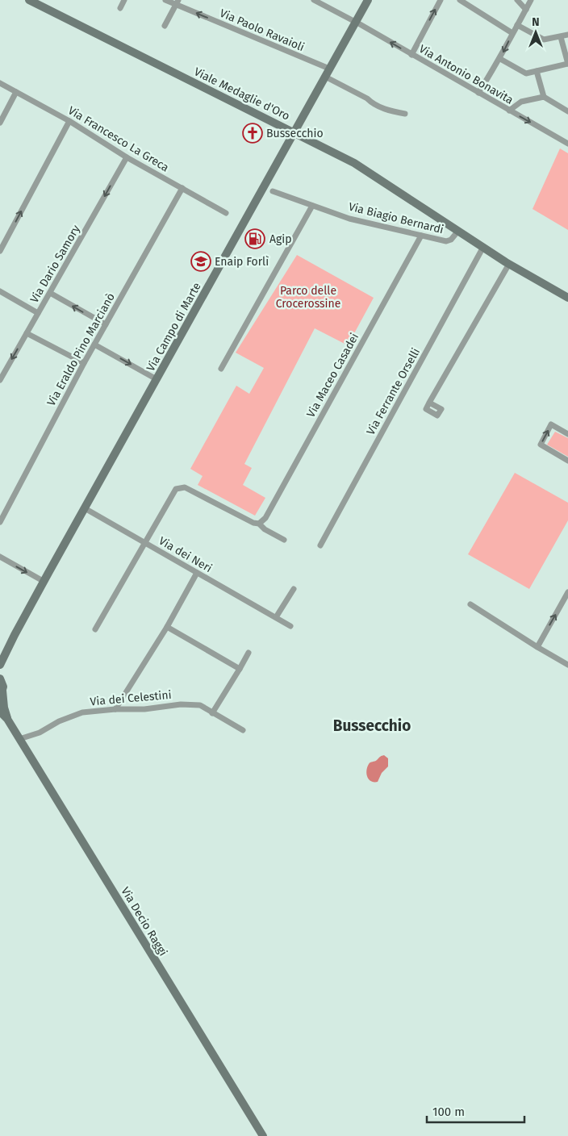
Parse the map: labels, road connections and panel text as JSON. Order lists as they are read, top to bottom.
{
  "streets": {
    "main road": [
      "Viale Medaglie d'Oro",
      "Via Biagio Bernardi",
      "Via Campo di Marte",
      "Via Decio Raggi"
    ],
    "street": [
      "Via Paolo Ravaioli",
      "Via Antonio Bonavita",
      "Via Francesco La Greca",
      "Via Dario Samory",
      "Via Eraldo Pino Marcianò",
      "Via Maceo Casadei",
      "Via Ferrante Orselli",
      "Via dei Neri",
      "Via dei Celestini"
    ]
  },
  "crossings": [
    ["Via Paolo Ravaioli", "Via Campo di Marte"],
    ["Via Antonio Bonavita", "Via Campo di Marte"],
    ["Viale Medaglie d'Oro", "Via Biagio Bernardi"],
    ["Viale Medaglie d'Oro", "Via Campo di Marte"],
    ["Via Francesco La Greca", "Via Dario Samory"],
    ["Via Francesco La Greca", "Via Eraldo Pino Marcianò"],
    ["Via Biagio Bernardi", "Via Maceo Casadei"],
    ["Via Biagio Bernardi", "Via Ferrante Orselli"],
    ["Via Campo di Marte", "Via dei Neri"],
    ["Via dei Celestini", "Via Decio Raggi"]
  ],
  "one_way": ["Via Paolo Ravaioli", "Via Dario Samory"],
  "districts": ["Bussecchio"],
  "parks": ["Parco delle Crocerossine"],
  "places": {
    "church": ["Bussecchio"],
    "fuel station": ["Agip"],
    "school or university": ["Enaip Forlì"]
  },
  "scale_bar": "100 m",
  "north": "top"
}
